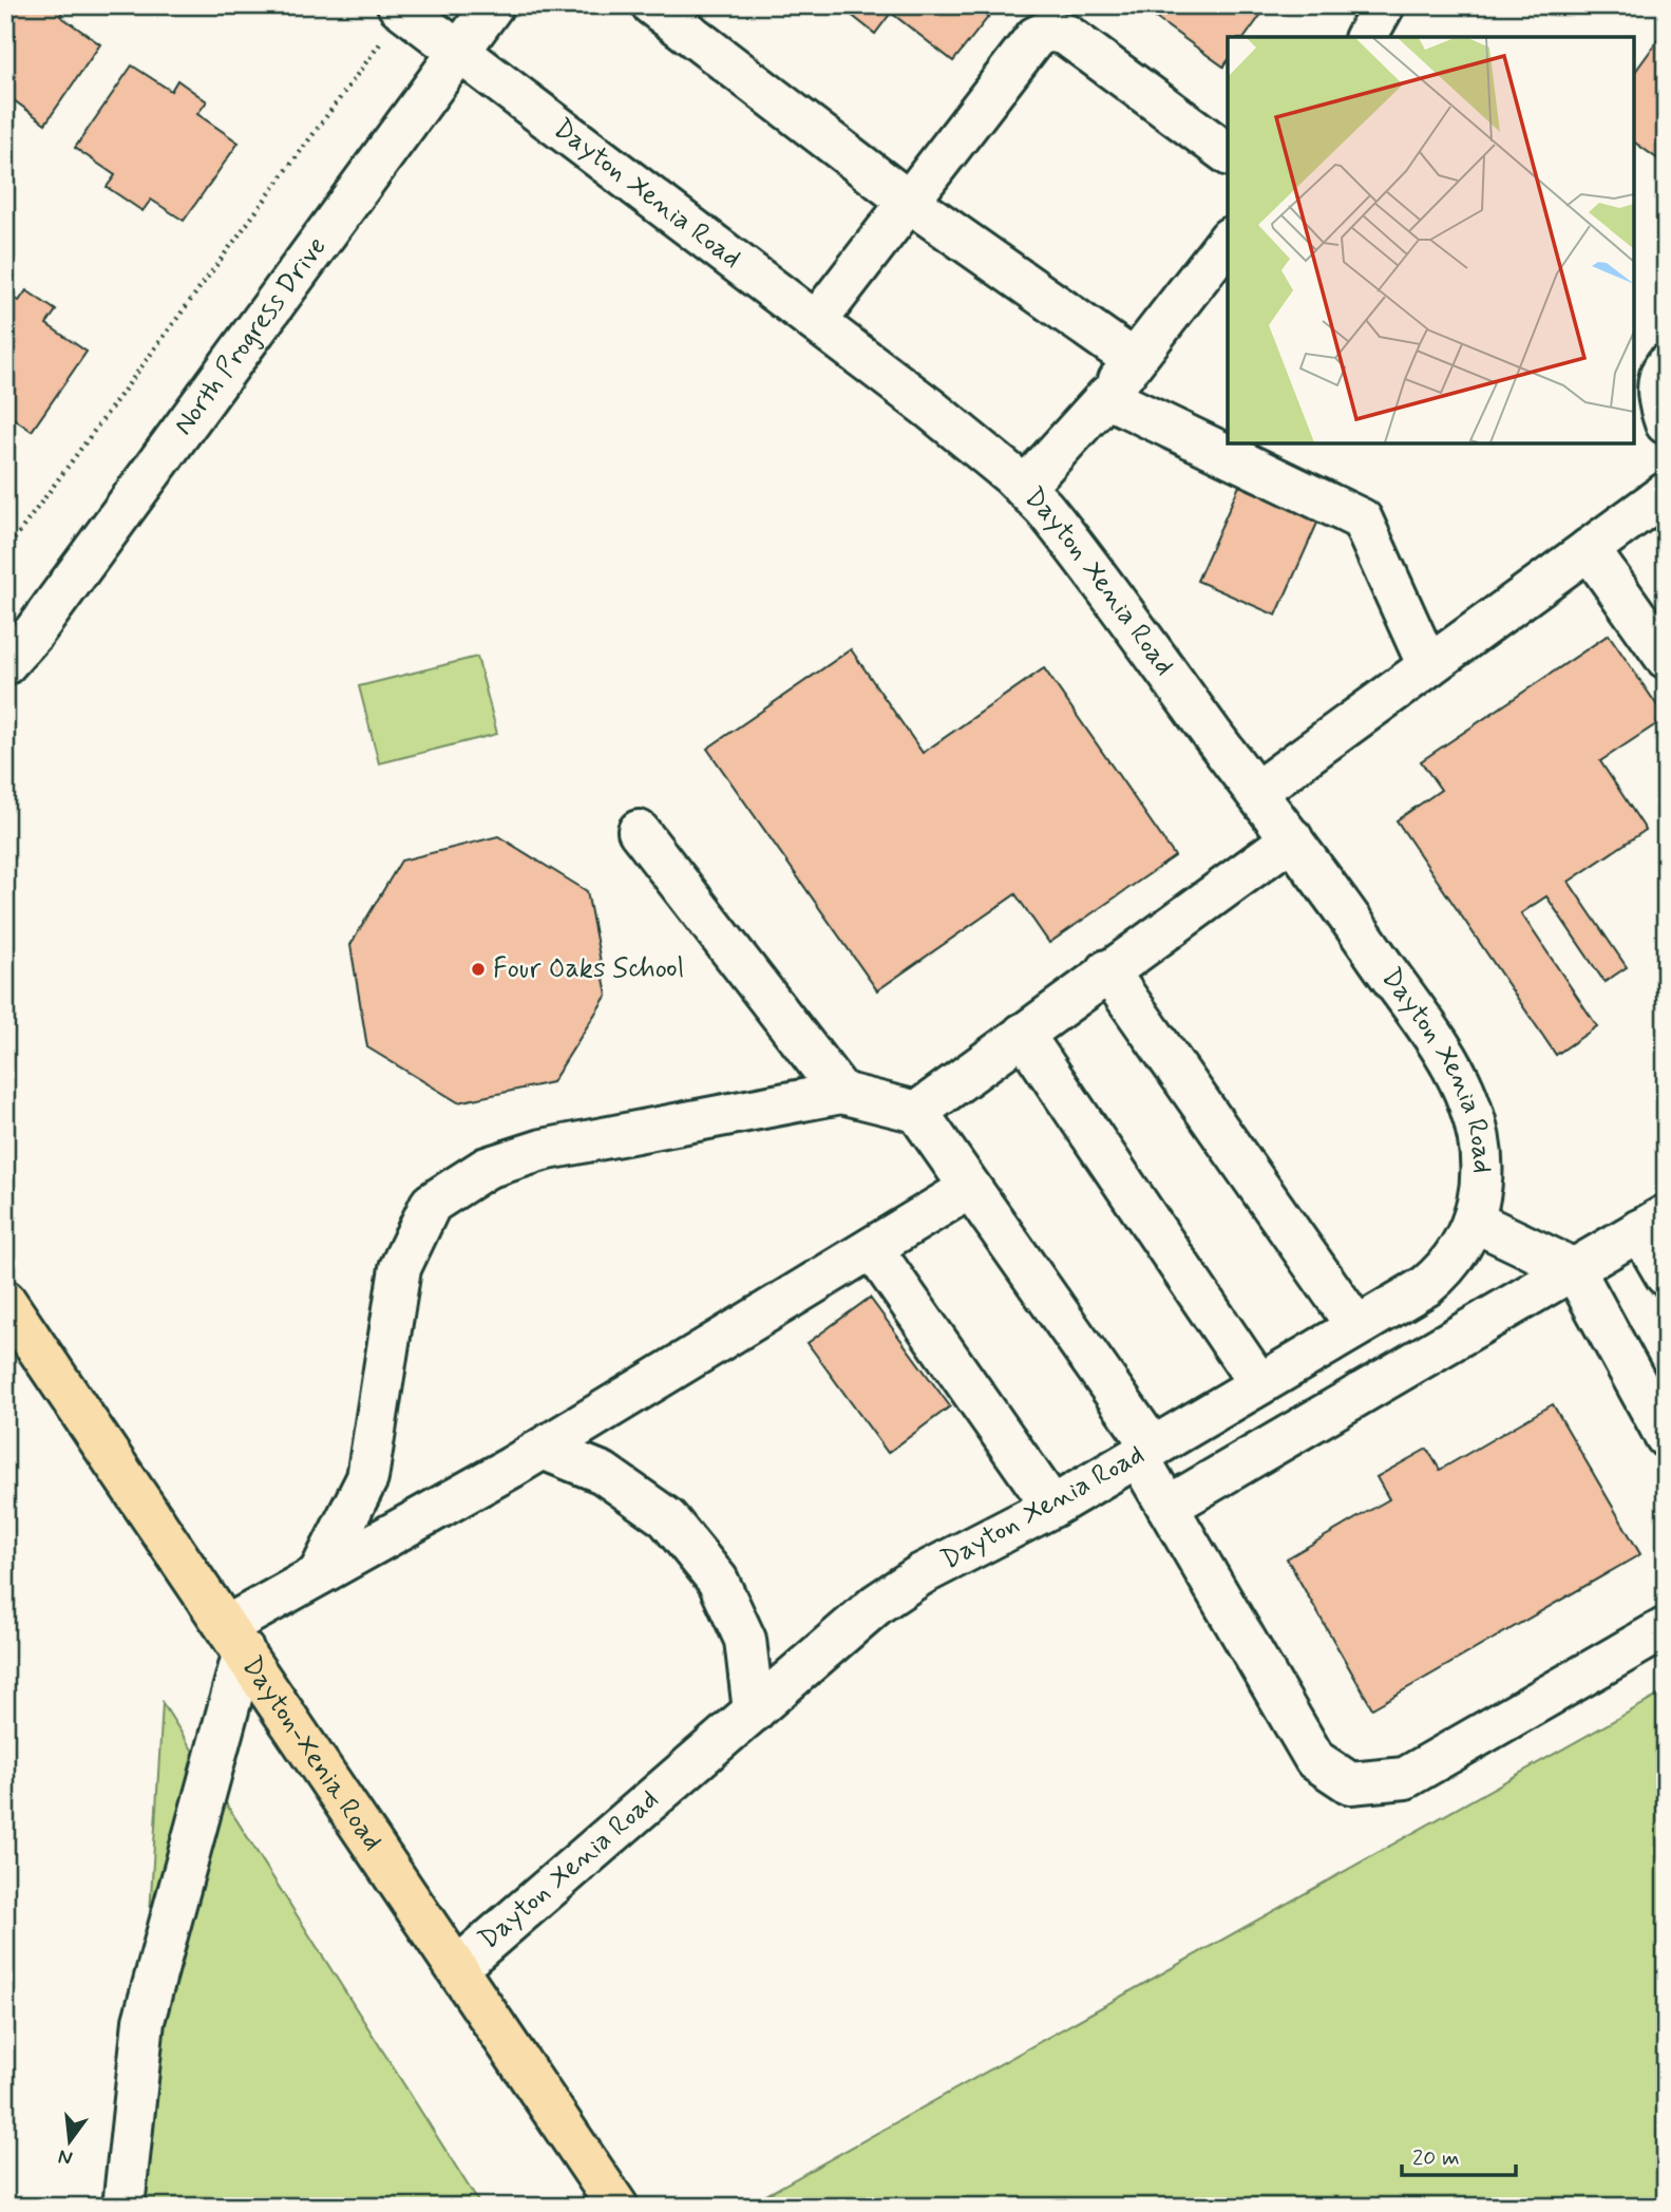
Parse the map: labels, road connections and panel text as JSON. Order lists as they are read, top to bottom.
{
  "streets": {
    "main road": ["Dayton-Xenia Road"],
    "street": ["Dayton Xenia Road", "North Progress Drive"]
  },
  "crossings": [
    ["Dayton Xenia Road", "North Progress Drive"],
    ["Dayton Xenia Road", "Dayton-Xenia Road"]
  ],
  "places": ["Four Oaks School"],
  "scale_bar": "20 m",
  "north": "bottom"
}
